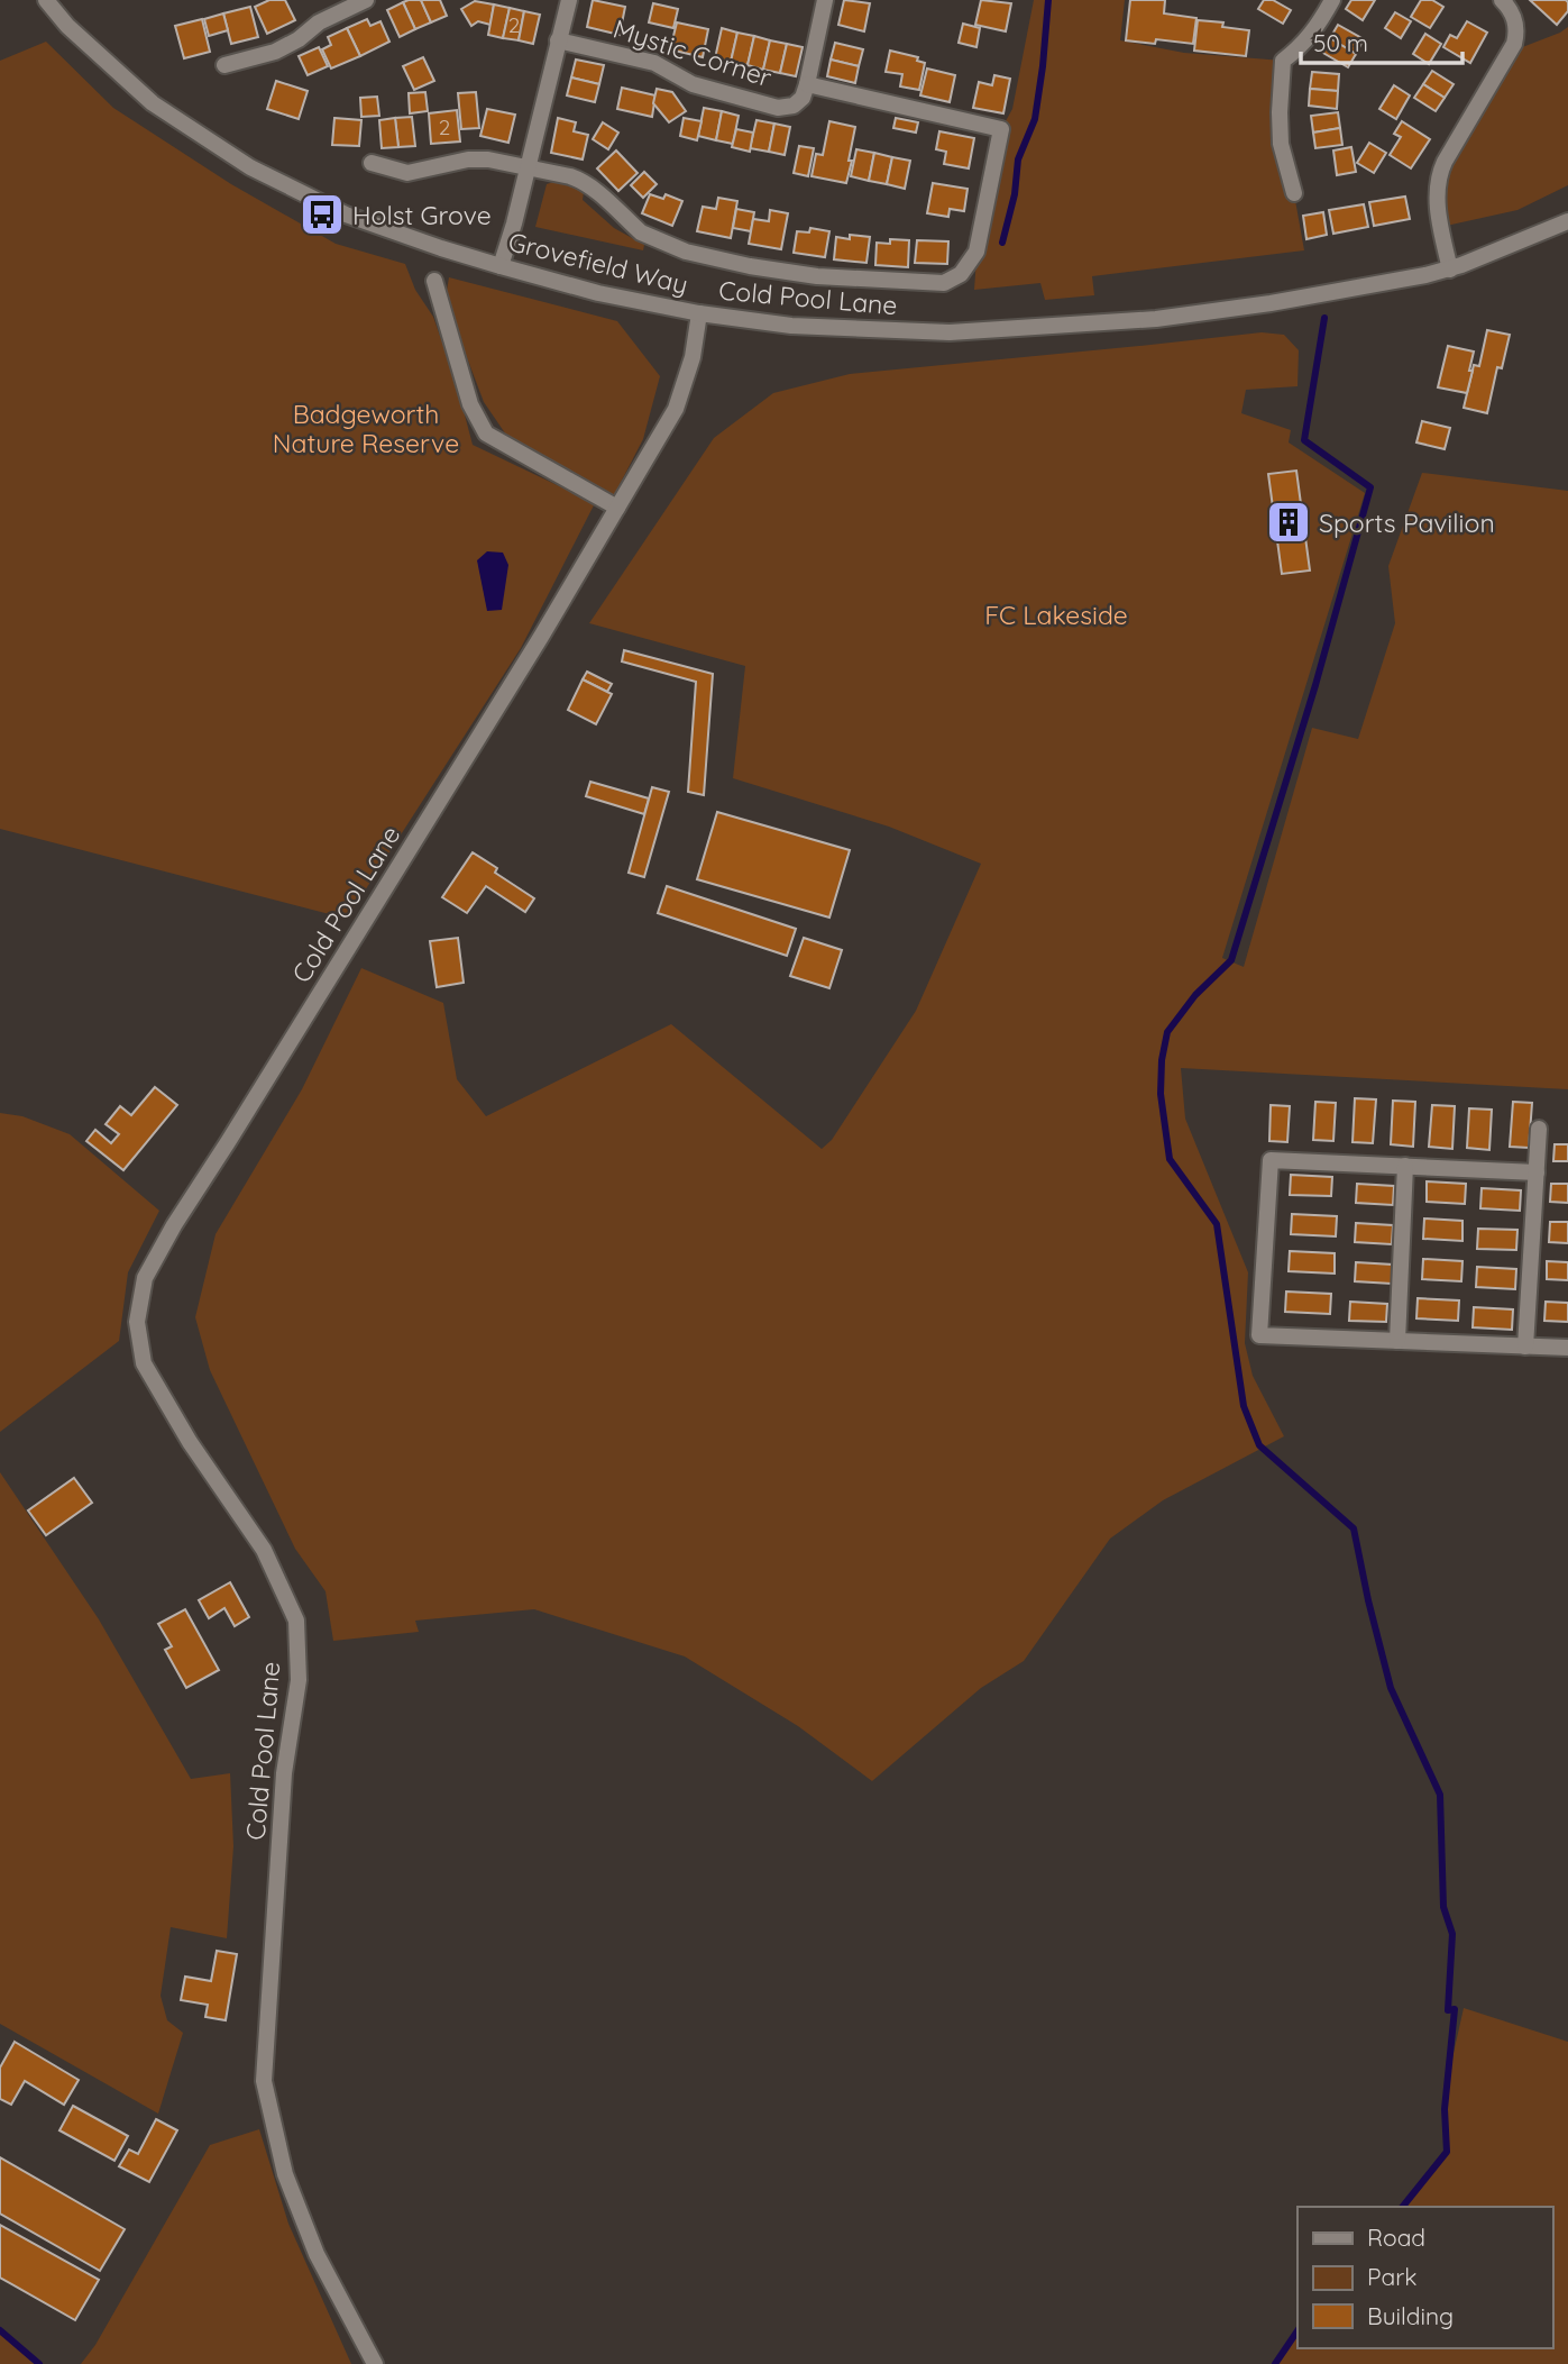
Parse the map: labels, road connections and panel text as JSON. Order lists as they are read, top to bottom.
{
  "streets": {
    "street": ["Mystic Corner", "Grovefield Way", "Cold Pool Lane"]
  },
  "crossings": [
    ["Grovefield Way", "Cold Pool Lane"]
  ],
  "parks": ["Badgeworth Nature Reserve", "FC Lakeside"],
  "places": {
    "bus stop": ["Holst Grove"],
    "building": ["Sports Pavilion"]
  },
  "house_numbers": ["2", "2"],
  "legend": ["Road", "Park", "Building"],
  "scale_bar": "50 m"
}
